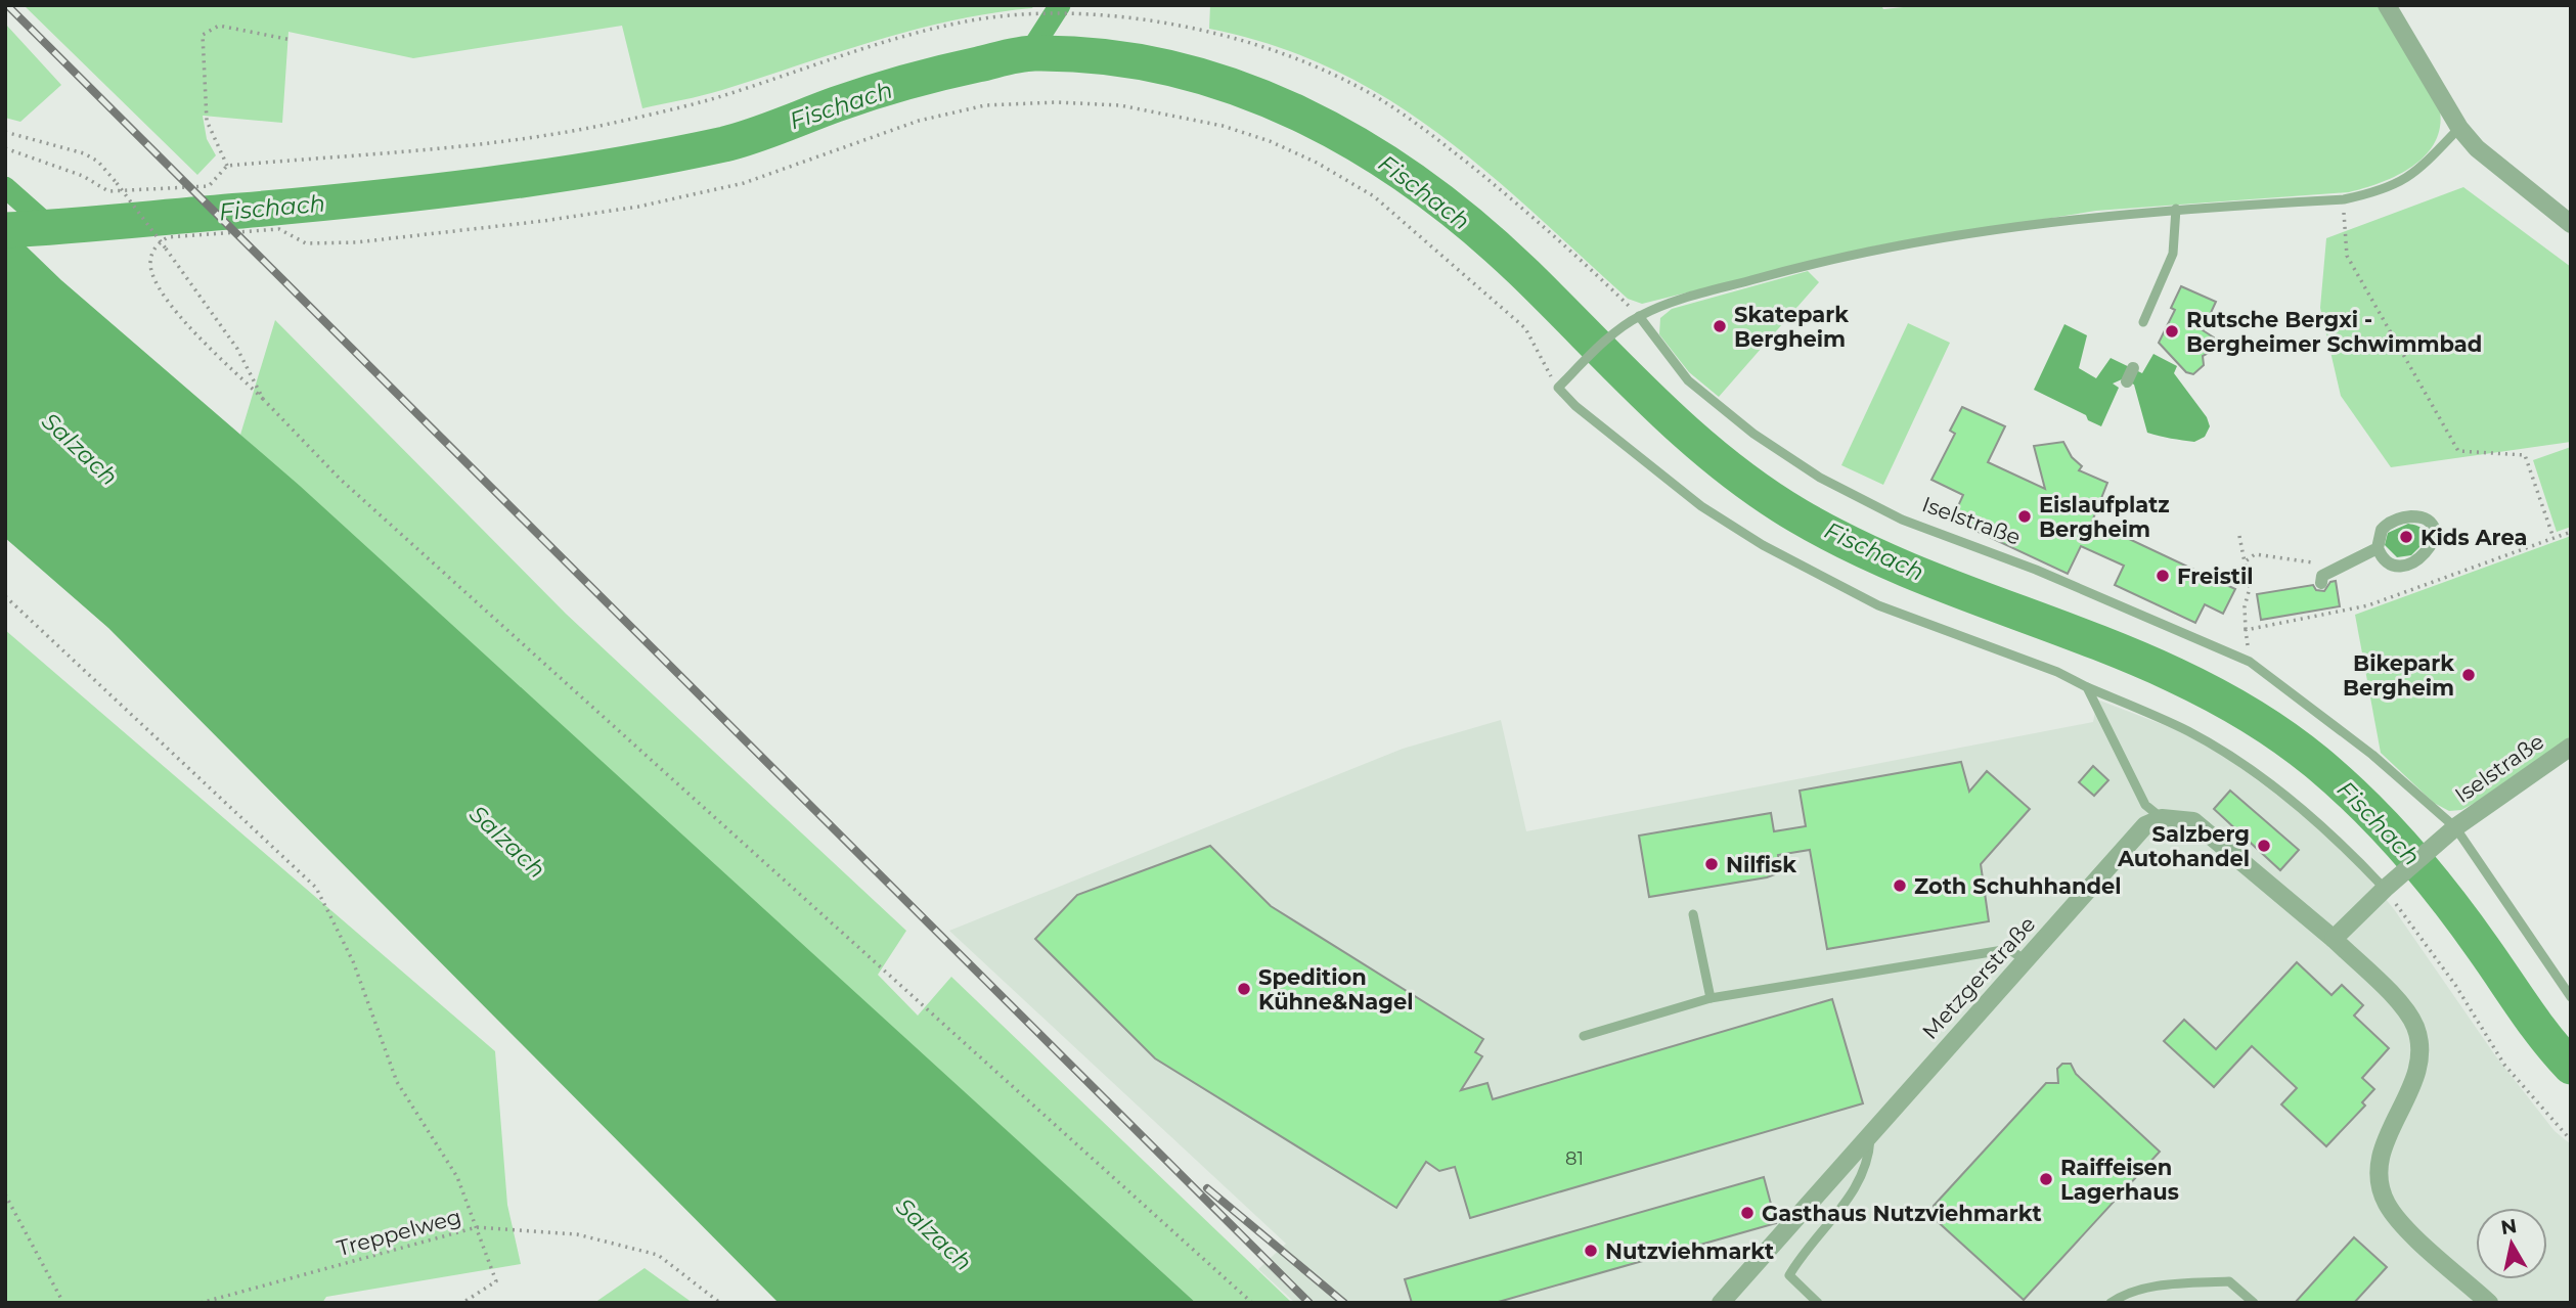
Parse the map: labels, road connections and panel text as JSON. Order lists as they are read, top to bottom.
{
  "streets": {
    "street": ["Iselstraße", "Metzgerstraße"],
    "path": ["Treppelweg"]
  },
  "water": ["Fischach", "Salzach"],
  "places": [
    "Skatepark Bergheim",
    "Rutsche Bergxi - Bergheimer Schwimmbad",
    "Eislaufplatz Bergheim",
    "Kids Area",
    "Freistil",
    "Bikepark Bergheim",
    "Salzberg Autohandel",
    "Nilfisk",
    "Zoth Schuhhandel",
    "Spedition Kühne&Nagel",
    "Raiffeisen Lagerhaus",
    "Gasthaus Nutzviehmarkt",
    "Nutzviehmarkt"
  ],
  "house_numbers": ["81"],
  "north": "top"
}
